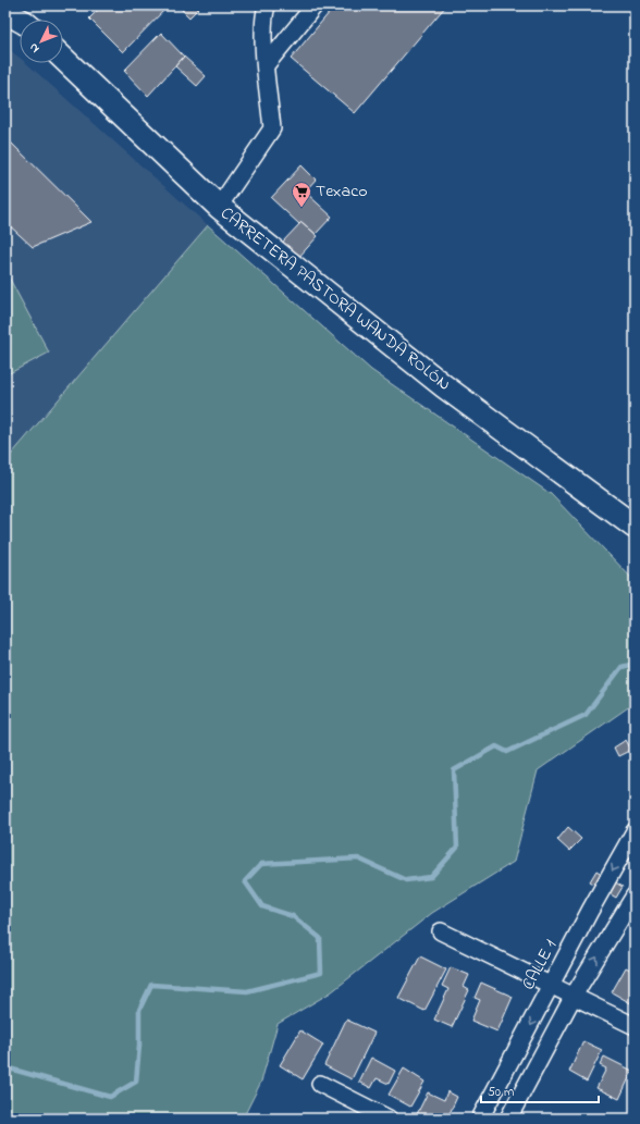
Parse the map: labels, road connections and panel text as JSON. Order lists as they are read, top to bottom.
{
  "streets": {
    "street": ["CARRETERA PASTORA WANDA ROLÓN", "CALLE 1"]
  },
  "places": {
    "supermarket": ["Texaco"]
  },
  "scale_bar": "50 m",
  "north": "bottom left"
}
